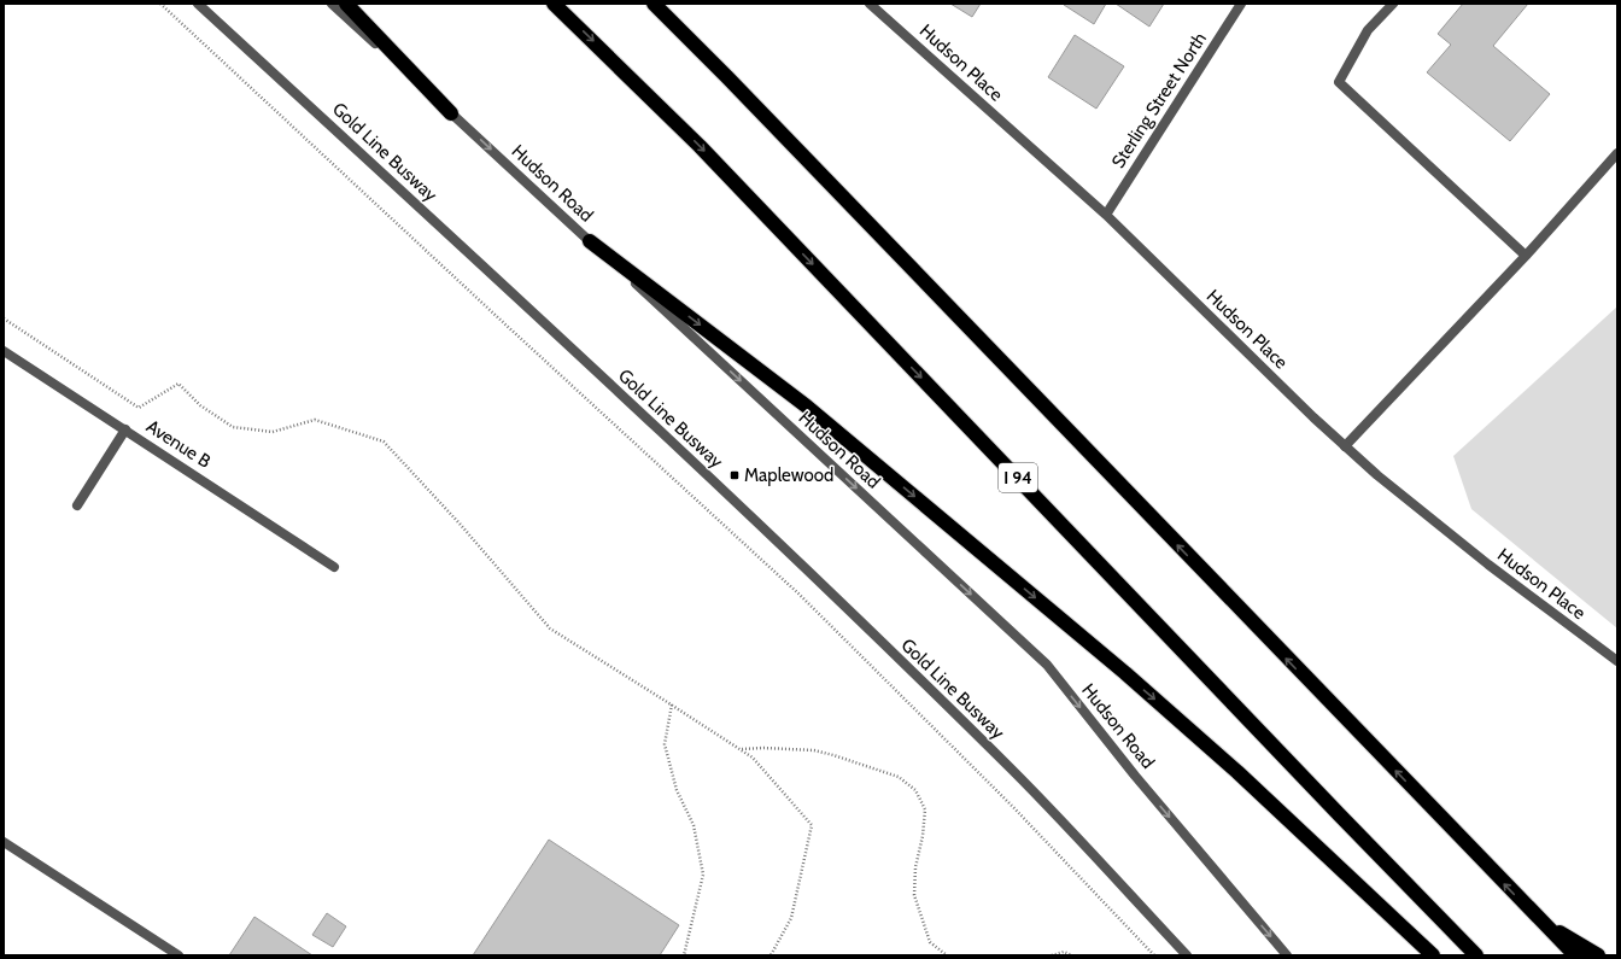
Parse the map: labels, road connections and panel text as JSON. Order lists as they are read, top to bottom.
{
  "streets": {
    "highway": ["I 94"],
    "street": [
      "Hudson Place",
      "Sterling Street North",
      "Gold Line Busway",
      "Hudson Road",
      "Avenue B"
    ]
  },
  "crossings": [
    ["Hudson Place", "Sterling Street North"]
  ],
  "one_way": ["Hudson Road"],
  "places": {
    "transit": ["Maplewood"]
  }
}
